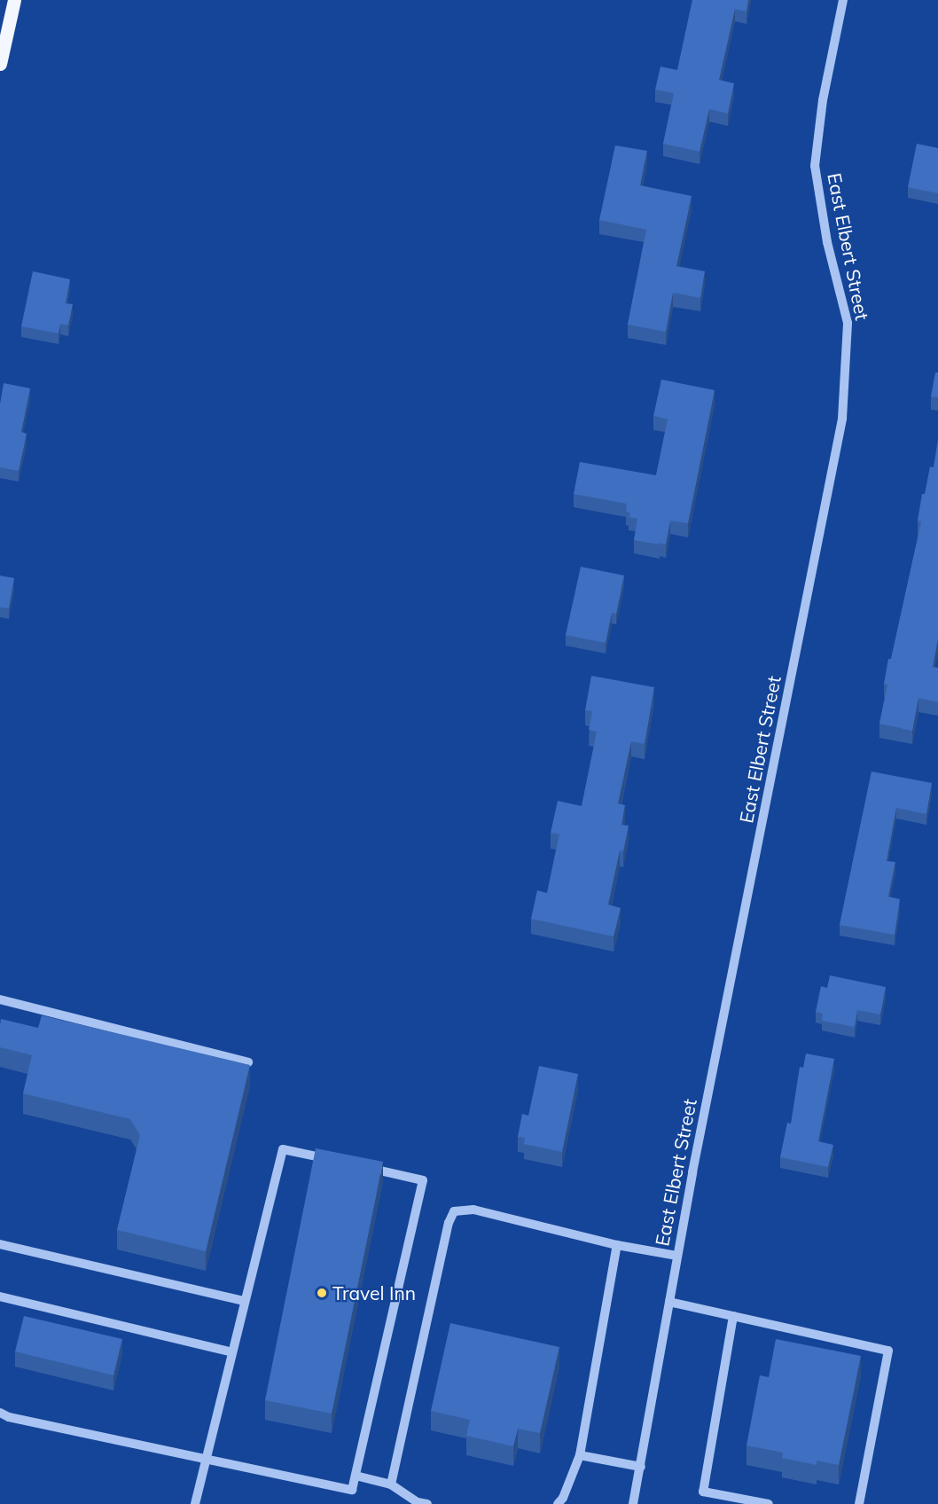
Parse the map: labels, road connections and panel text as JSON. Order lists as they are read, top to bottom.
{
  "streets": {
    "street": ["East Elbert Street"]
  },
  "places": ["Travel Inn"]
}
